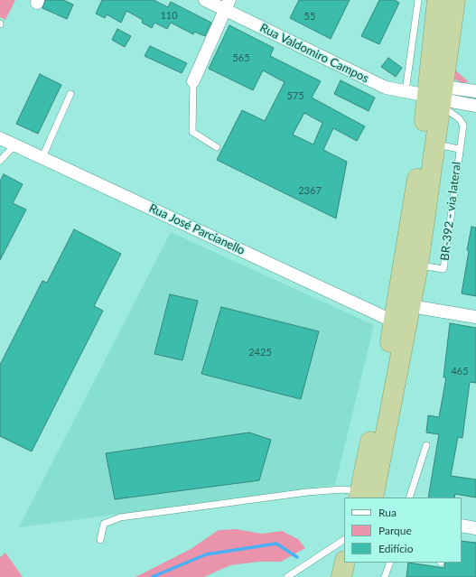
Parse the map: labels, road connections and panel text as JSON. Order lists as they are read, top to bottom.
{
  "streets": {
    "street": ["Rua Valdomiro Campos", "Rua José Parcianello"],
    "lane": ["BR-392 - via lateral"]
  },
  "crossings": [
    ["Rua Valdomiro Campos", "BR-392 - via lateral"]
  ],
  "house_numbers": [
    "110",
    "55",
    "565",
    "575",
    "2367",
    "2425",
    "465"
  ],
  "legend": ["Rua", "Parque", "Edifício"]
}
